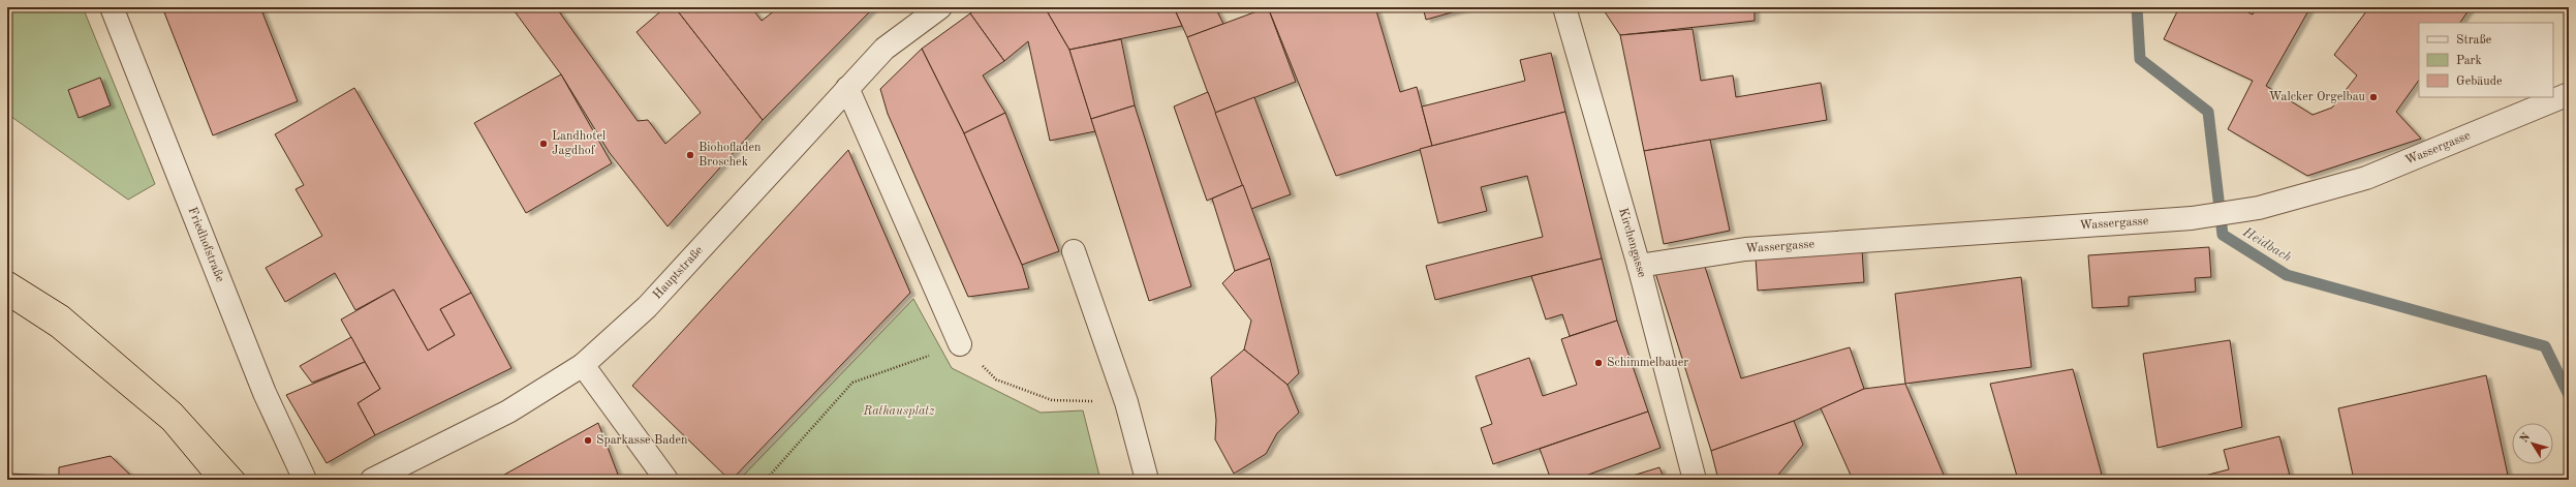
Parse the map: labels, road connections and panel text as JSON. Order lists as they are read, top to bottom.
{
  "streets": {
    "street": [
      "Wassergasse",
      "Kirchengasse",
      "Friedhofstraße",
      "Hauptstraße"
    ]
  },
  "crossings": [
    ["Wassergasse", "Kirchengasse"]
  ],
  "water": ["Heidbach"],
  "parks": ["Rathausplatz"],
  "places": [
    "Walcker Orgelbau",
    "Landhotel Jagdhof",
    "Biohofladen Broschek",
    "Schimmelbauer",
    "Sparkasse Baden"
  ],
  "legend": ["Straße", "Park", "Gebäude"],
  "north": "top left"
}
